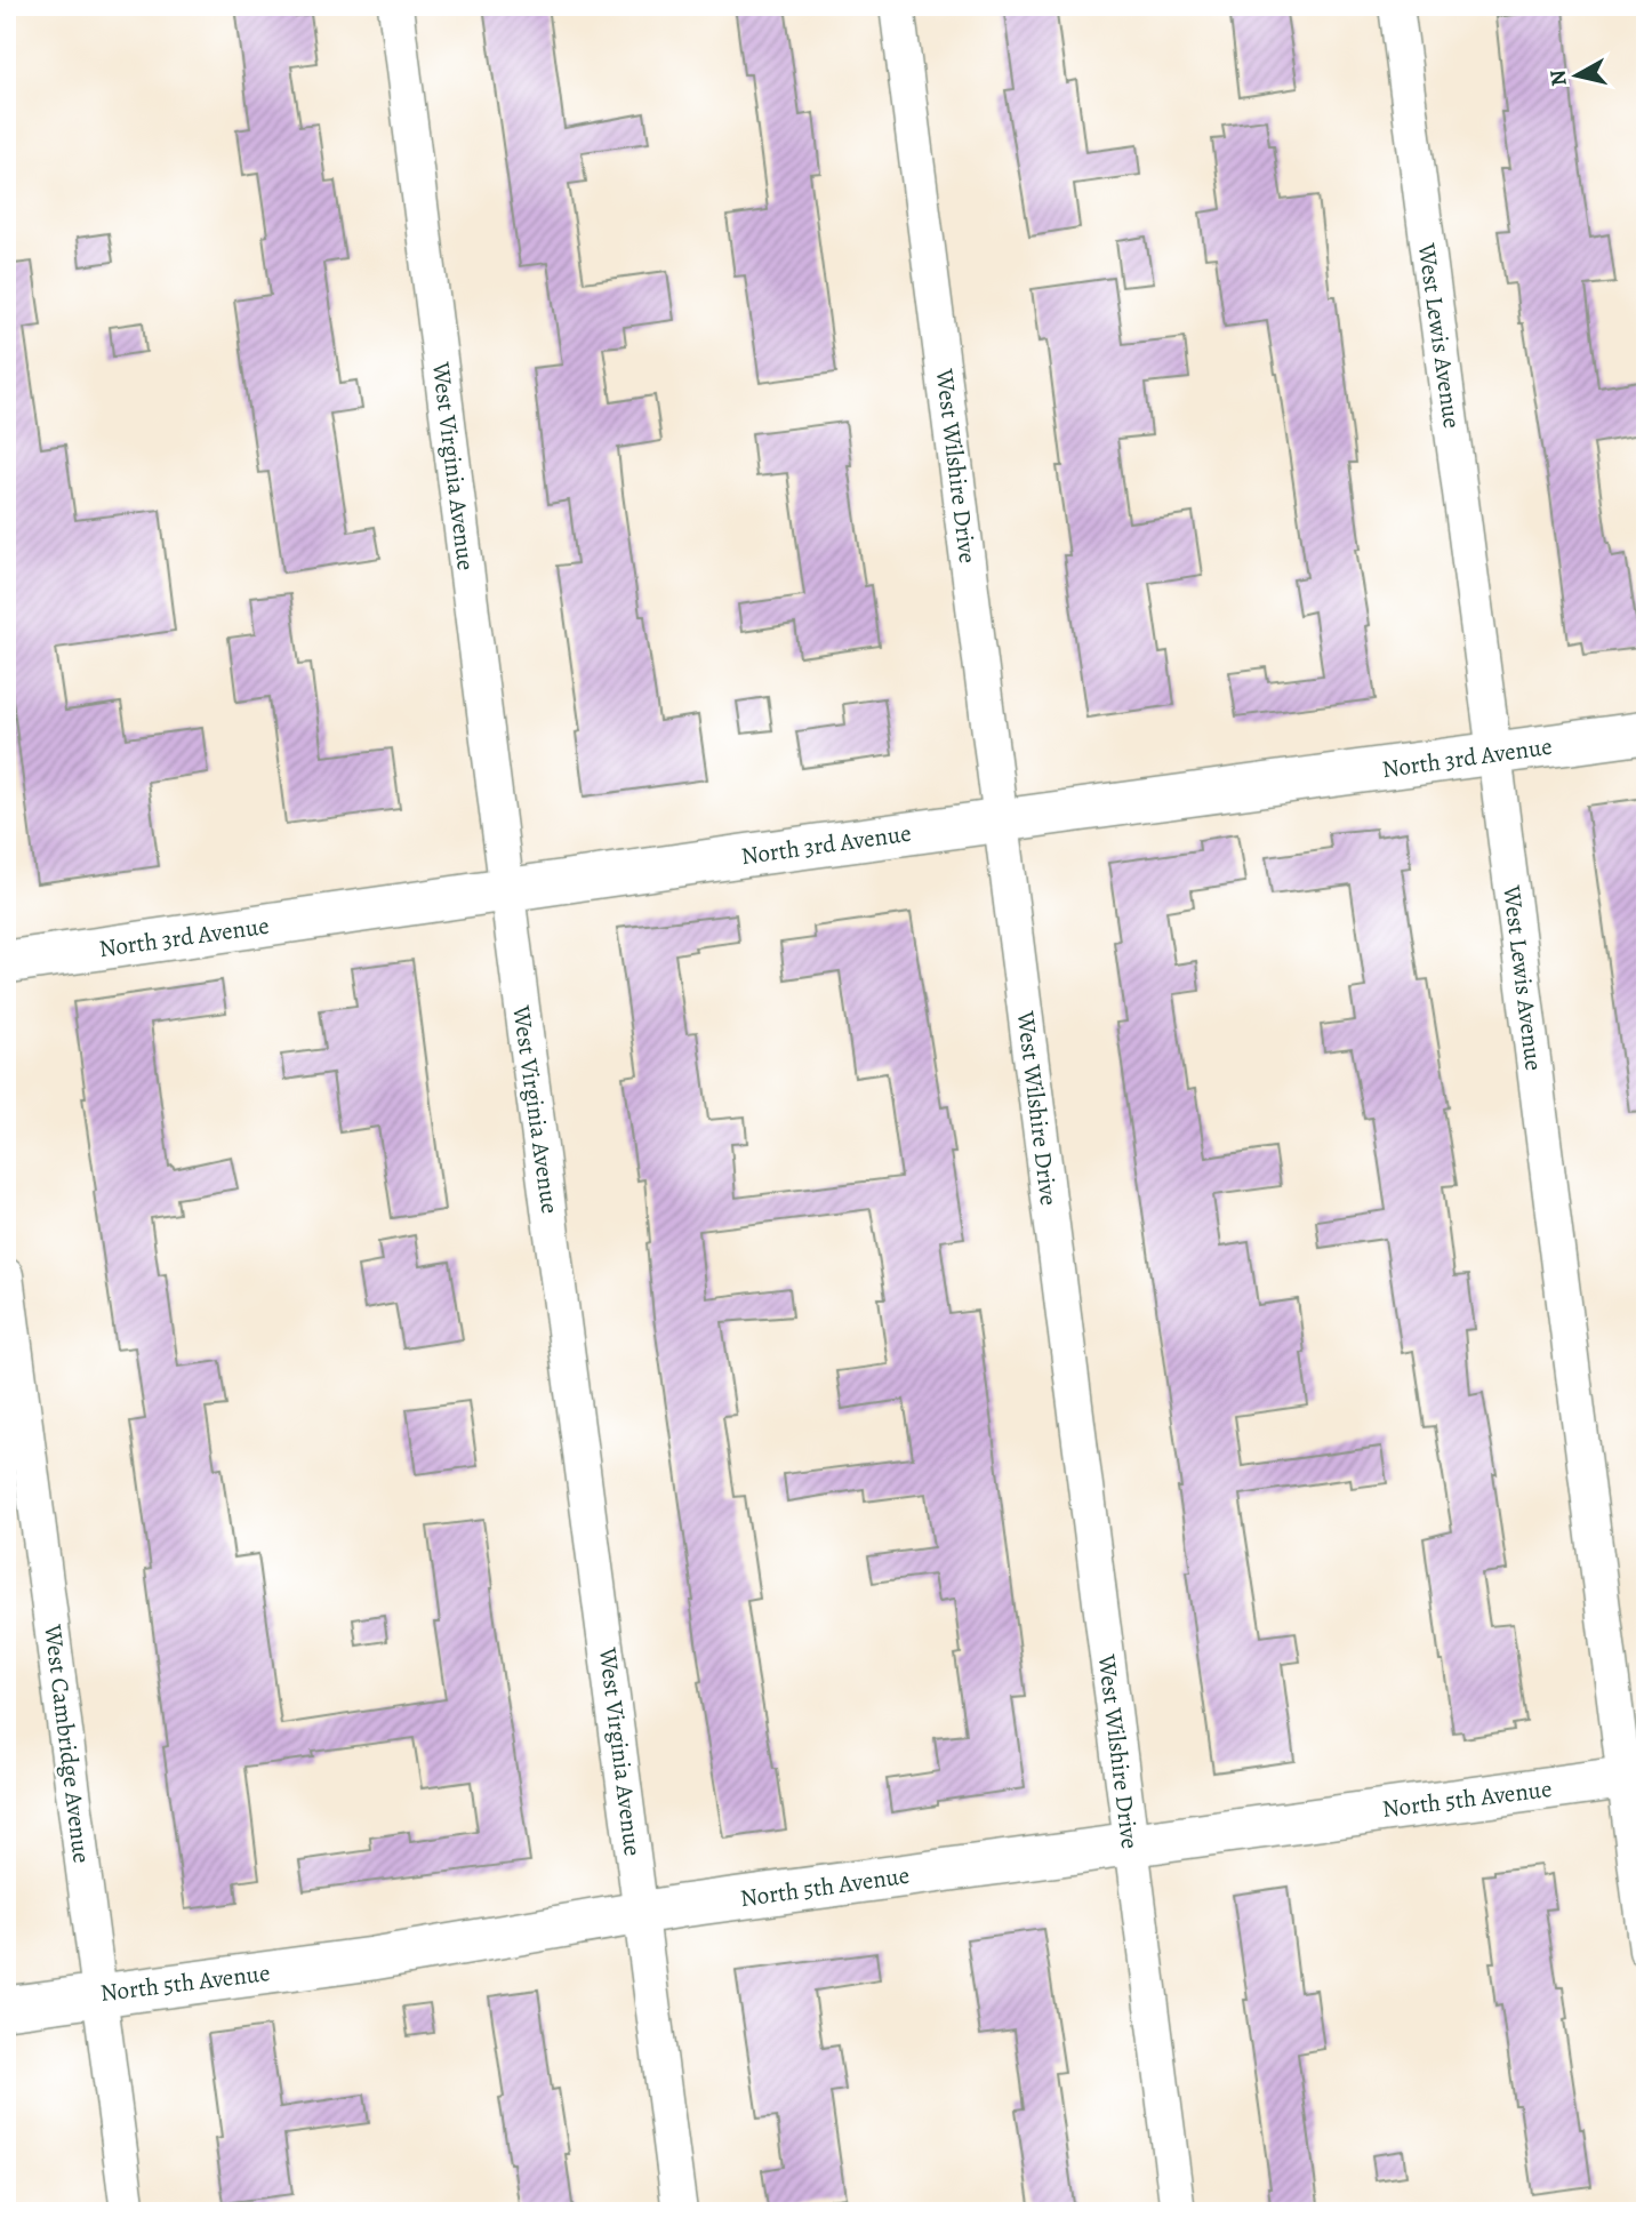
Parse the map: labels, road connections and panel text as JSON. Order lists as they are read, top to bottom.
{
  "streets": {
    "street": [
      "West Lewis Avenue",
      "West Virginia Avenue",
      "West Wilshire Drive",
      "North 3rd Avenue",
      "West Cambridge Avenue",
      "North 5th Avenue"
    ]
  },
  "crossings": [
    ["West Lewis Avenue", "North 3rd Avenue"],
    ["West Lewis Avenue", "North 5th Avenue"],
    ["West Virginia Avenue", "North 3rd Avenue"],
    ["West Virginia Avenue", "North 5th Avenue"],
    ["West Wilshire Drive", "North 3rd Avenue"],
    ["West Wilshire Drive", "North 5th Avenue"],
    ["West Cambridge Avenue", "North 5th Avenue"]
  ],
  "north": "left"
}
